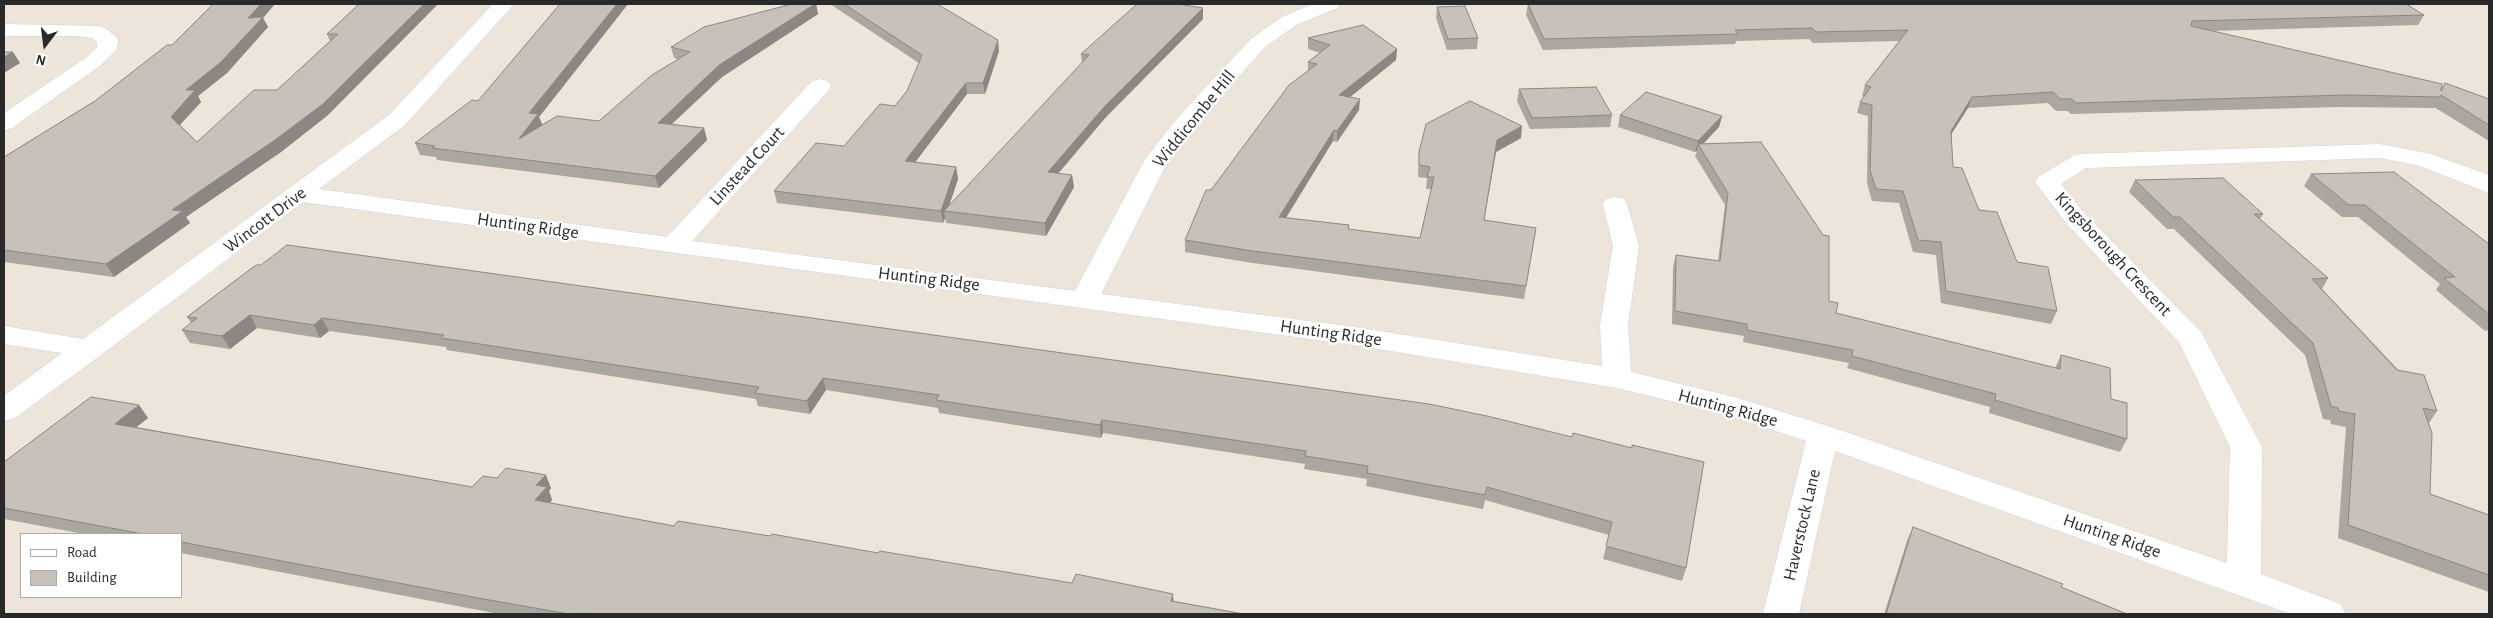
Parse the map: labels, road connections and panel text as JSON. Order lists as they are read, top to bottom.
{
  "streets": {
    "street": [
      "Widdicombe Hill",
      "Linstead Court",
      "Wincott Drive",
      "Hunting Ridge",
      "Kingsborough Crescent",
      "Haverstock Lane"
    ]
  },
  "crossings": [
    ["Widdicombe Hill", "Hunting Ridge"],
    ["Linstead Court", "Hunting Ridge"],
    ["Wincott Drive", "Hunting Ridge"],
    ["Hunting Ridge", "Kingsborough Crescent"],
    ["Hunting Ridge", "Haverstock Lane"]
  ],
  "legend": ["Road", "Building"],
  "north": "bottom"
}
